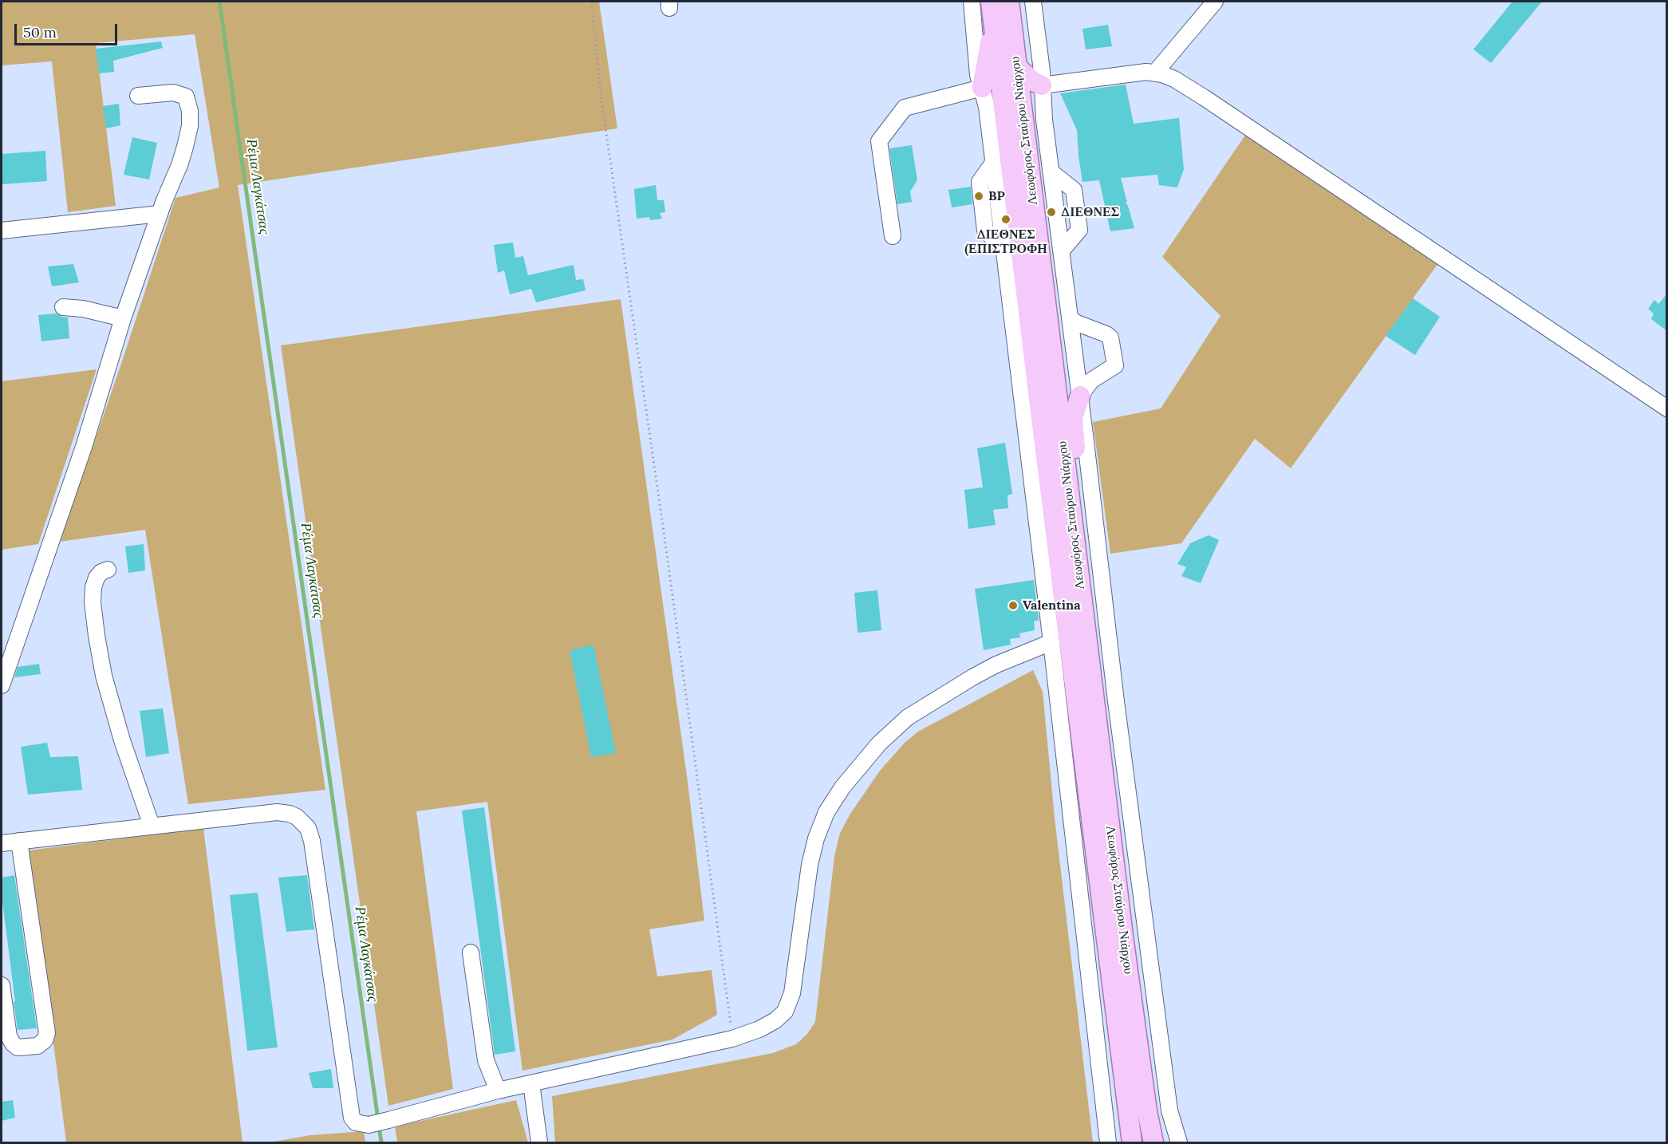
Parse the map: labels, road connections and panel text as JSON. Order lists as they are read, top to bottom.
{
  "streets": {
    "main road": ["Λεωφόρος Σταύρου Νιάρχου"]
  },
  "water": ["Ρέμα Λαγκάτσας"],
  "places": [
    "BP",
    "ΔΙΕΘΝΕΣ",
    "ΔΙΕΘΝΕΣ (ΕΠΙΣΤΡΟΦΗ",
    "Valentina"
  ],
  "scale_bar": "50 m"
}
